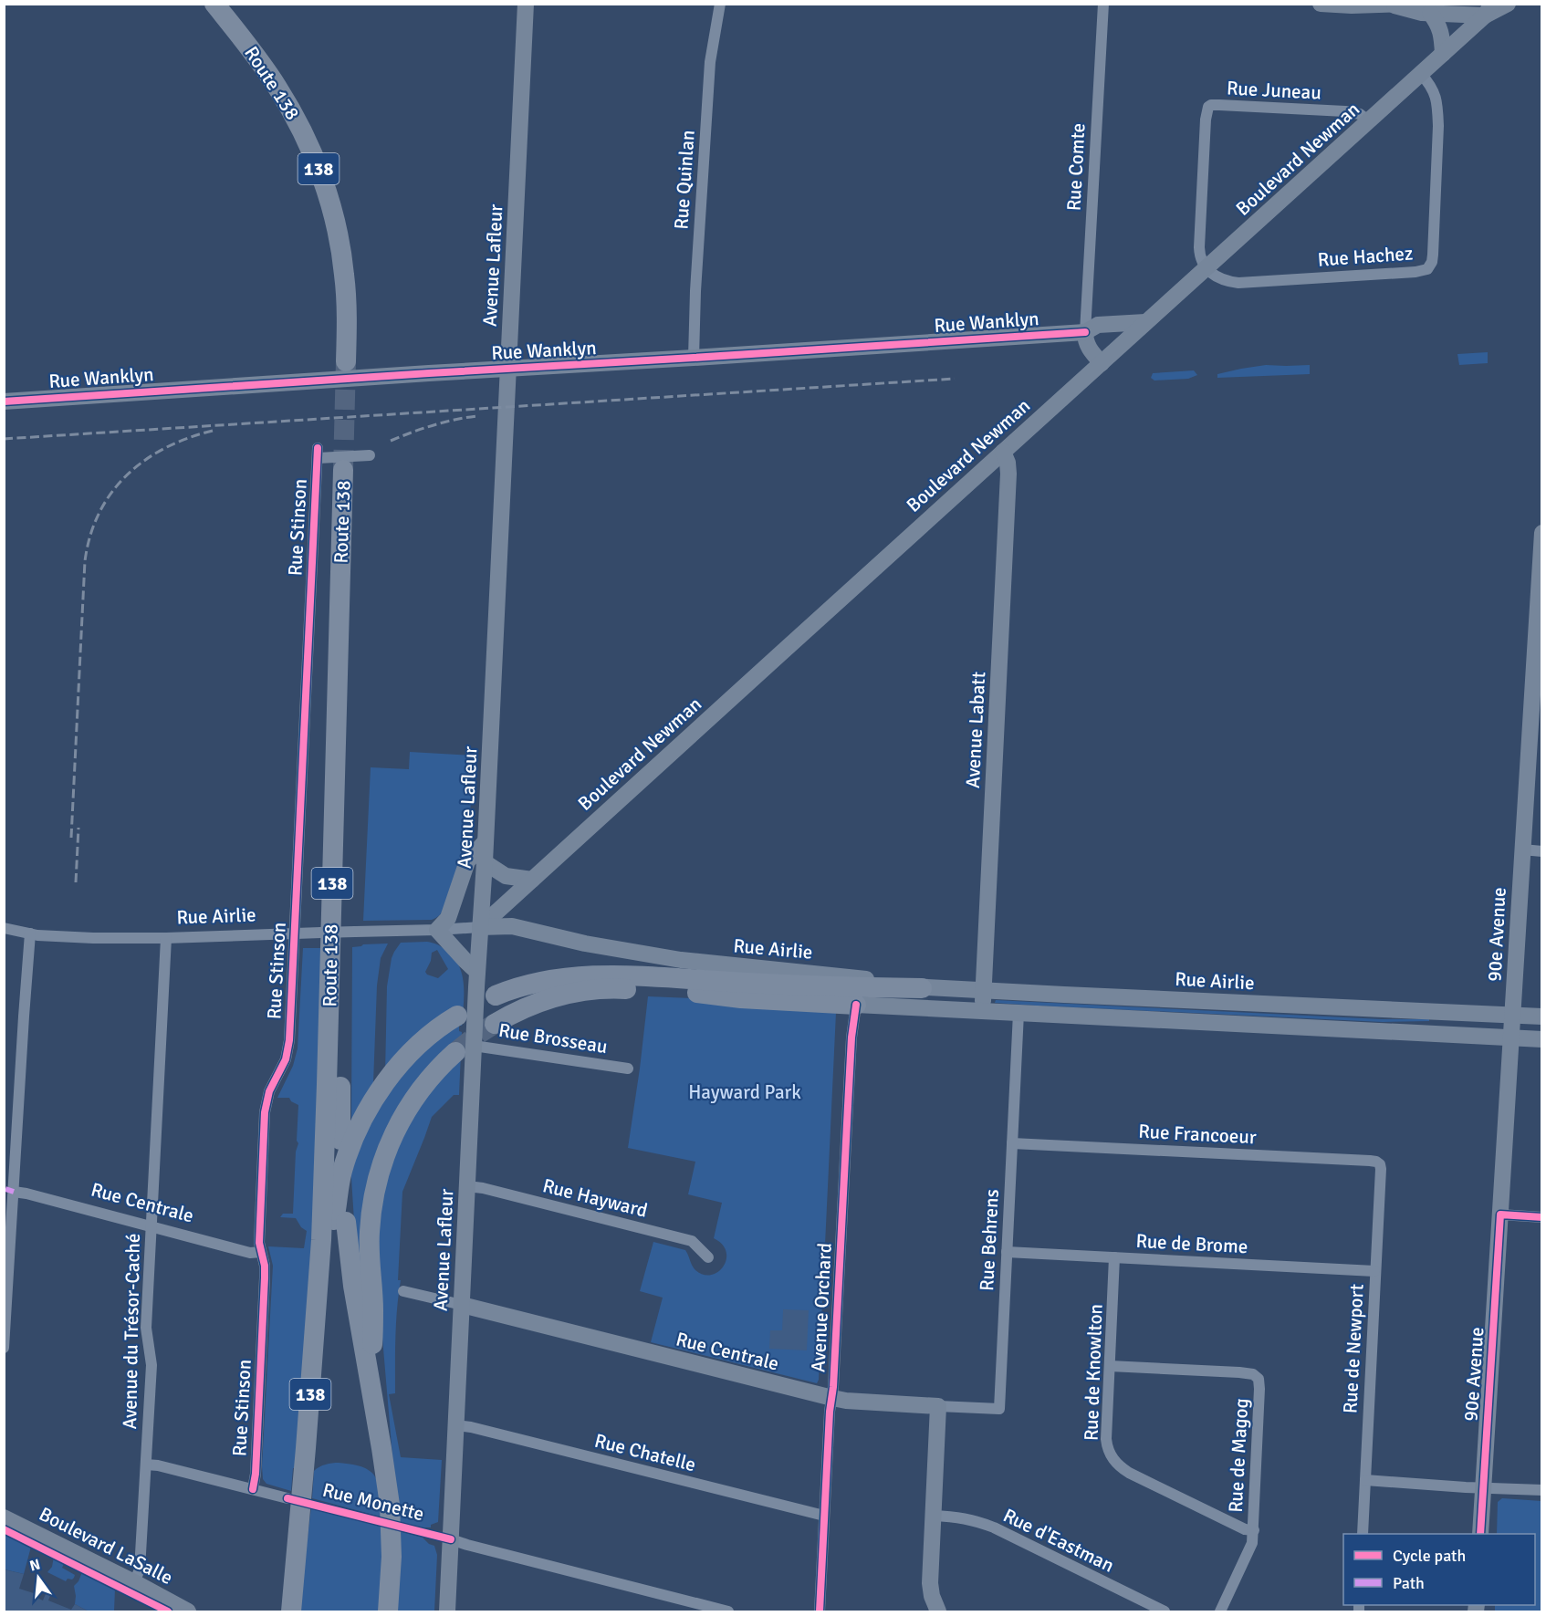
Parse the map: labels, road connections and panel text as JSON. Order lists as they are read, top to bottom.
{
  "streets": {
    "highway": ["Route 138", "138"],
    "main road": [
      "Boulevard Newman",
      "Avenue Lafleur",
      "Rue Wanklyn",
      "Avenue Labatt",
      "Rue Airlie",
      "90e Avenue",
      "Rue Centrale",
      "Boulevard LaSalle"
    ],
    "street": [
      "Rue Juneau",
      "Rue Comte",
      "Rue Quinlan",
      "Rue Hachez",
      "Rue Stinson",
      "Rue Brosseau",
      "Rue Francoeur",
      "Rue Hayward",
      "Rue Behrens",
      "Rue de Brome",
      "Avenue Orchard",
      "Avenue du Trésor-Caché",
      "Rue de Newport",
      "Rue de Knowlton",
      "Rue Chatelle",
      "Rue de Magog",
      "Rue d'Eastman"
    ],
    "cycle path": ["Rue Monette"]
  },
  "crossings": [
    ["Route 138", "138"],
    ["Route 138", "Rue Stinson"],
    ["Rue Juneau", "Boulevard Newman"],
    ["Rue Juneau", "Rue Hachez"],
    ["Boulevard Newman", "Rue Hachez"],
    ["Boulevard Newman", "Avenue Lafleur"],
    ["Boulevard Newman", "Rue Wanklyn"],
    ["Boulevard Newman", "Avenue Labatt"],
    ["Boulevard Newman", "Rue Airlie"],
    ["Rue Comte", "Rue Wanklyn"],
    ["Rue Quinlan", "Rue Wanklyn"],
    ["Avenue Lafleur", "Rue Wanklyn"],
    ["Avenue Lafleur", "Rue Airlie"],
    ["Avenue Lafleur", "Rue Brosseau"],
    ["Avenue Lafleur", "Rue Hayward"],
    ["Avenue Lafleur", "Rue Centrale"],
    ["Avenue Lafleur", "Rue Chatelle"],
    ["Rue Stinson", "Rue Airlie"],
    ["Rue Stinson", "Rue Centrale"],
    ["Avenue Labatt", "Rue Airlie"],
    ["Rue Airlie", "90e Avenue"],
    ["Rue Airlie", "Avenue du Trésor-Caché"],
    ["Rue Francoeur", "Rue Behrens"],
    ["Rue Francoeur", "Rue de Newport"],
    ["Rue Centrale", "Rue Behrens"],
    ["Rue Centrale", "Avenue Orchard"],
    ["Rue Centrale", "Avenue du Trésor-Caché"],
    ["Rue Behrens", "Rue de Brome"],
    ["Rue de Brome", "Rue de Newport"],
    ["Rue de Brome", "Rue de Knowlton"],
    ["Avenue Orchard", "Rue Chatelle"],
    ["Avenue du Trésor-Caché", "Boulevard LaSalle"],
    ["Rue de Knowlton", "Rue de Magog"]
  ],
  "parks": ["Hayward Park"],
  "legend": ["Cycle path", "Path"],
  "north": "top"
}
